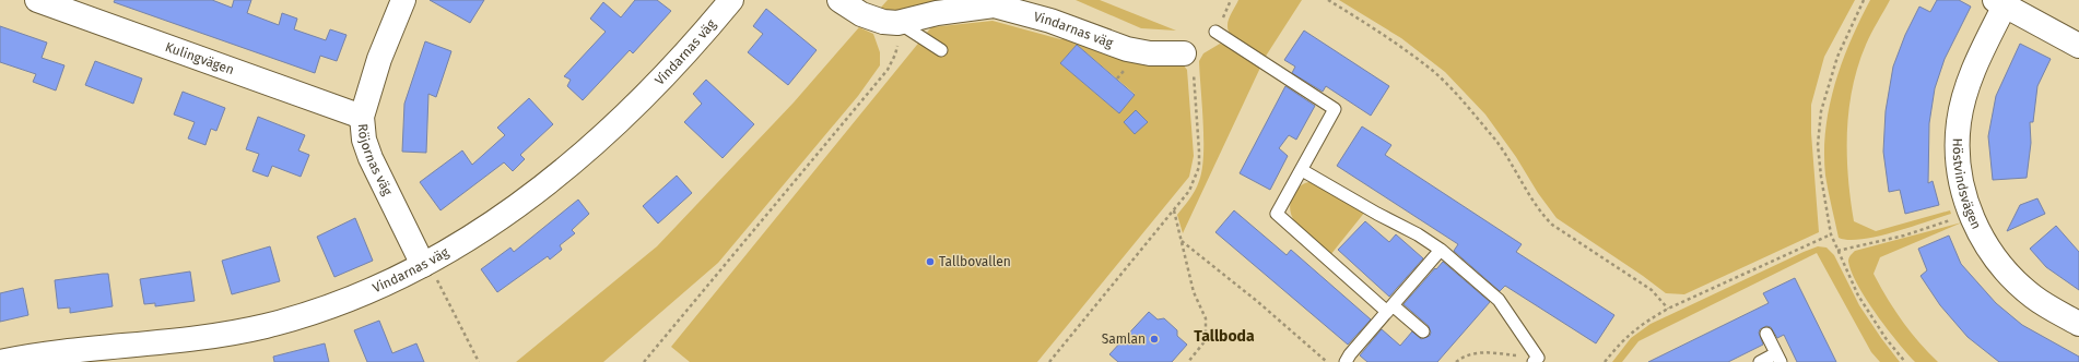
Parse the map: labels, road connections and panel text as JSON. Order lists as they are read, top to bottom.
{
  "streets": {
    "street": [
      "Vindarnas väg",
      "Kulingvägen",
      "Röjornas väg",
      "Höstvindsvägen"
    ]
  },
  "crossings": [
    ["Vindarnas väg", "Röjornas väg"],
    ["Kulingvägen", "Röjornas väg"]
  ],
  "districts": ["Tallboda"],
  "places": ["Tallbovallen", "Samlan"]
}
